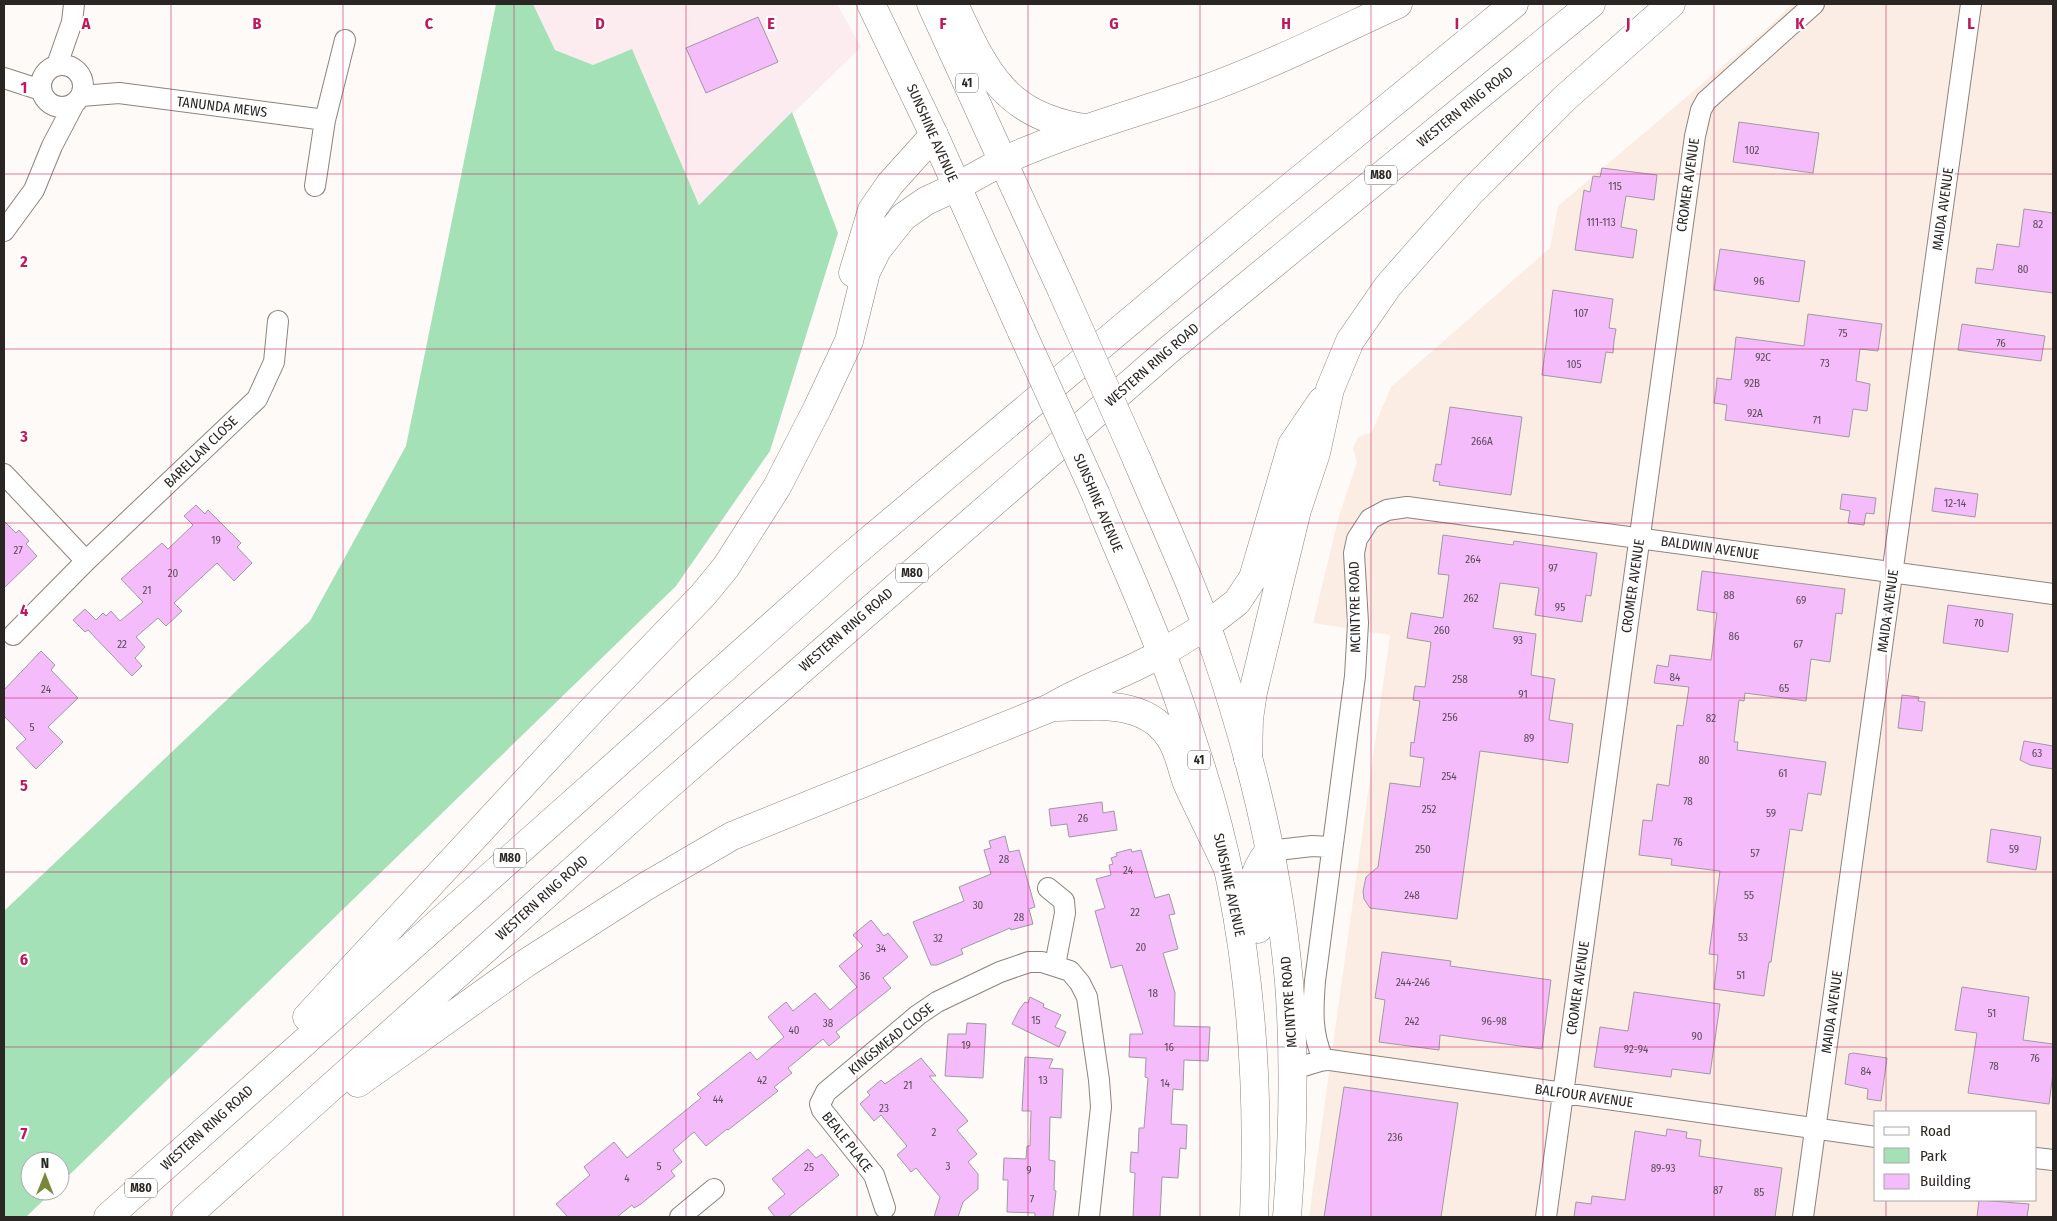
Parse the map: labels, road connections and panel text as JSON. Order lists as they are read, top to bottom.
{
  "streets": {
    "main road": [
      "41",
      "WESTERN RING ROAD",
      "SUNSHINE AVENUE",
      "M80",
      "MCINTYRE ROAD"
    ],
    "street": [
      "TANUNDA MEWS",
      "CROMER AVENUE",
      "MAIDA AVENUE",
      "BARELLAN CLOSE",
      "BALDWIN AVENUE",
      "KINGSMEAD CLOSE",
      "BALFOUR AVENUE",
      "BEALE PLACE"
    ]
  },
  "crossings": [
    ["41", "SUNSHINE AVENUE"],
    ["41", "MCINTYRE ROAD"],
    ["CROMER AVENUE", "BALDWIN AVENUE"],
    ["CROMER AVENUE", "BALFOUR AVENUE"],
    ["MAIDA AVENUE", "BALDWIN AVENUE"],
    ["MAIDA AVENUE", "BALFOUR AVENUE"],
    ["BALDWIN AVENUE", "MCINTYRE ROAD"],
    ["MCINTYRE ROAD", "BALFOUR AVENUE"],
    ["KINGSMEAD CLOSE", "BEALE PLACE"]
  ],
  "house_numbers": [
    "102",
    "115",
    "111-113",
    "82",
    "80",
    "96",
    "107",
    "75",
    "76",
    "92C",
    "73",
    "105",
    "92B",
    "92A",
    "71",
    "266A",
    "12-14",
    "19",
    "27",
    "264",
    "97",
    "20",
    "21",
    "88",
    "262",
    "69",
    "95",
    "70",
    "260",
    "86",
    "93",
    "22",
    "67",
    "84",
    "258",
    "65",
    "24",
    "91",
    "256",
    "82",
    "5",
    "89",
    "63",
    "80",
    "61",
    "254",
    "78",
    "252",
    "59",
    "26",
    "76",
    "250",
    "59",
    "57",
    "28",
    "24",
    "248",
    "55",
    "30",
    "22",
    "28",
    "53",
    "32",
    "20",
    "34",
    "51",
    "36",
    "244-246",
    "18",
    "51",
    "15",
    "242",
    "96-98",
    "38",
    "40",
    "90",
    "19",
    "16",
    "92-94",
    "76",
    "78",
    "84",
    "42",
    "13",
    "14",
    "21",
    "44",
    "23",
    "2",
    "236",
    "5",
    "3",
    "25",
    "89-93",
    "9",
    "4",
    "87",
    "85",
    "7"
  ],
  "legend": ["Road", "Park", "Building"],
  "north": "top",
  "grid": {
    "columns": [
      "A",
      "B",
      "C",
      "D",
      "E",
      "F",
      "G",
      "H",
      "I",
      "J",
      "K",
      "L"
    ],
    "rows": [
      "1",
      "2",
      "3",
      "4",
      "5",
      "6",
      "7"
    ]
  }
}
